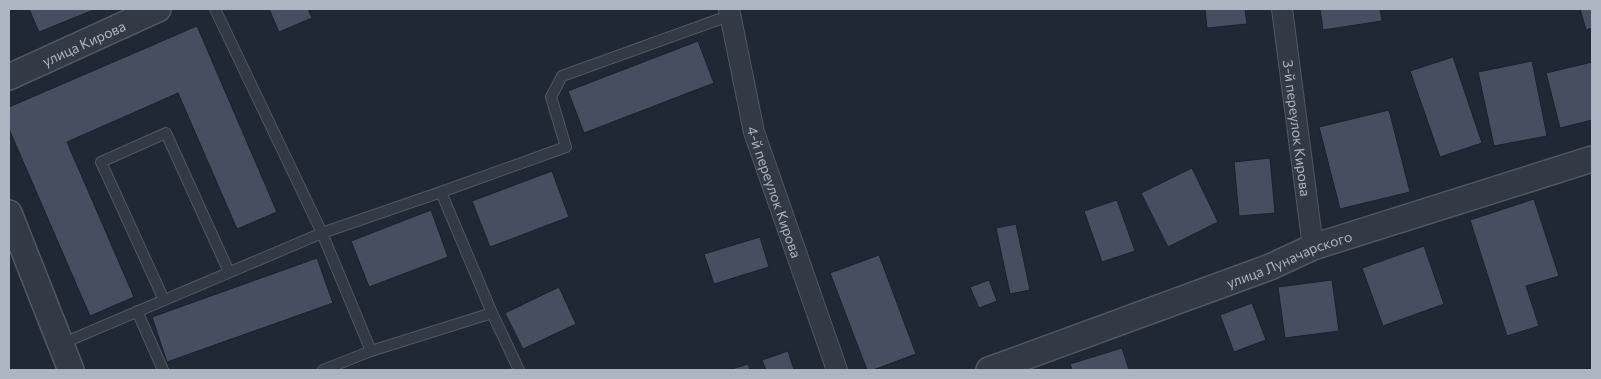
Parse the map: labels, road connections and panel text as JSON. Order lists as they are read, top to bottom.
{
  "streets": {
    "street": [
      "улица Кирова",
      "3-й переулок Кирова",
      "4-й переулок Кирова",
      "улица Луначарского"
    ]
  },
  "crossings": [
    ["3-й переулок Кирова", "улица Луначарского"]
  ]
}
